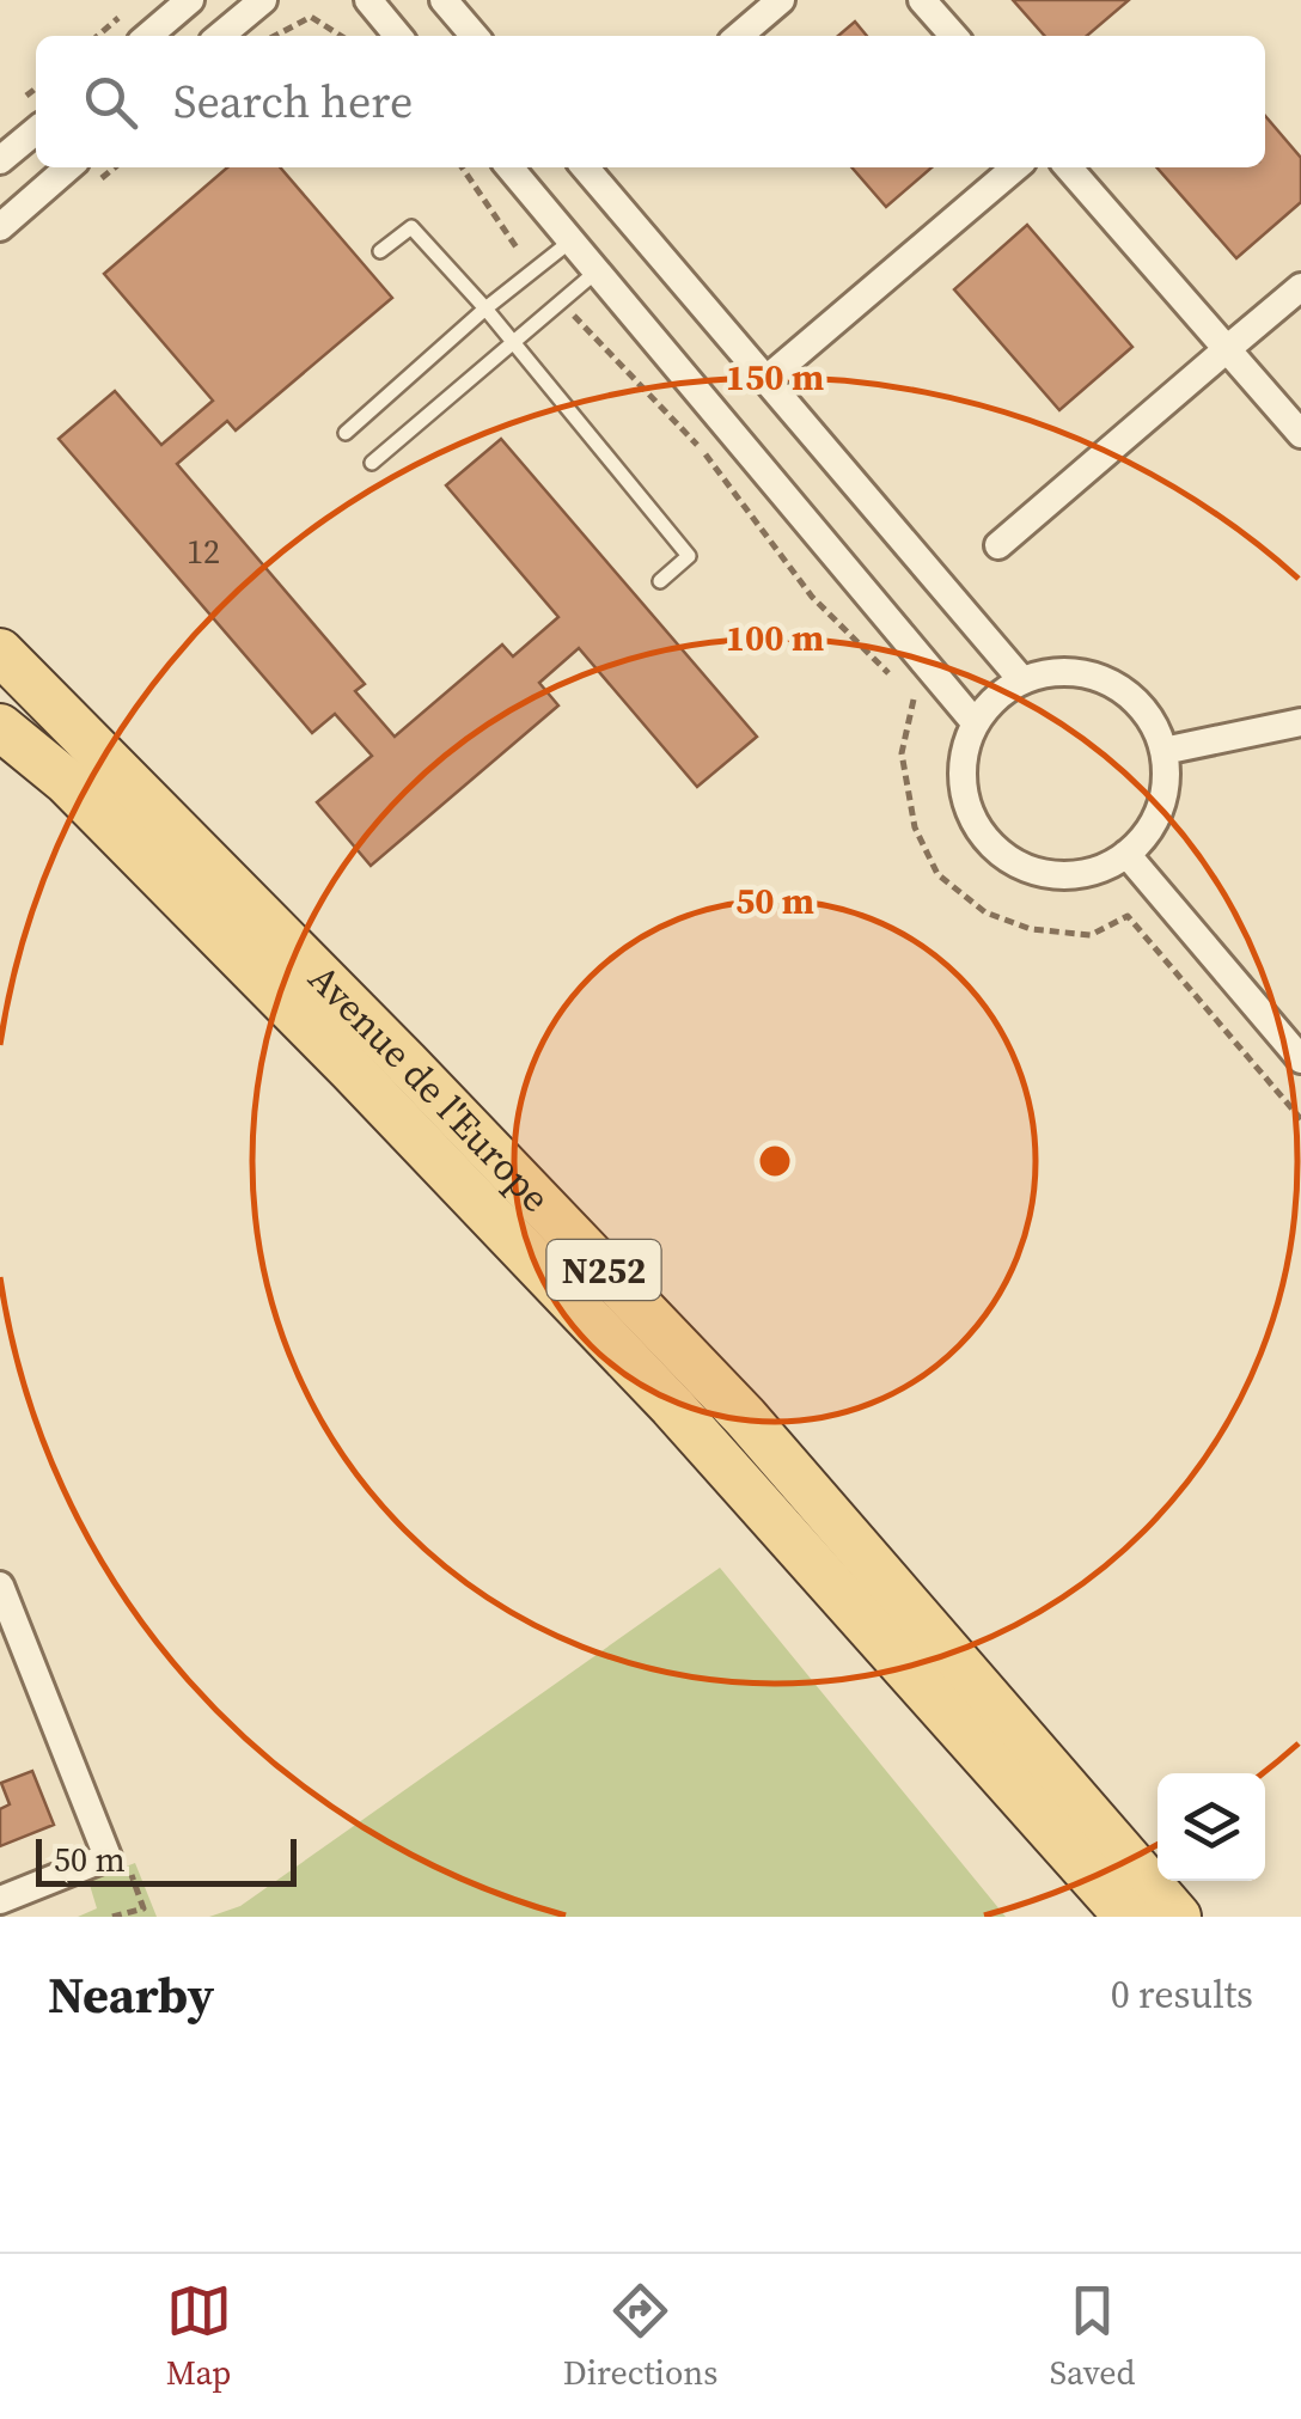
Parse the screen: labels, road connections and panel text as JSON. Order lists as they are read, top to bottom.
{
  "streets": {
    "main road": ["Avenue de l'Europe", "N252"]
  },
  "house_numbers": ["12"],
  "scale_bar": "50 m",
  "page": {
    "search": "Search here",
    "scale": "50 m",
    "heading": ["Nearby", "0 results"],
    "nav": ["Map", "Directions", "Saved"]
  },
  "rings": ["150 m", "100 m", "50 m"]
}
